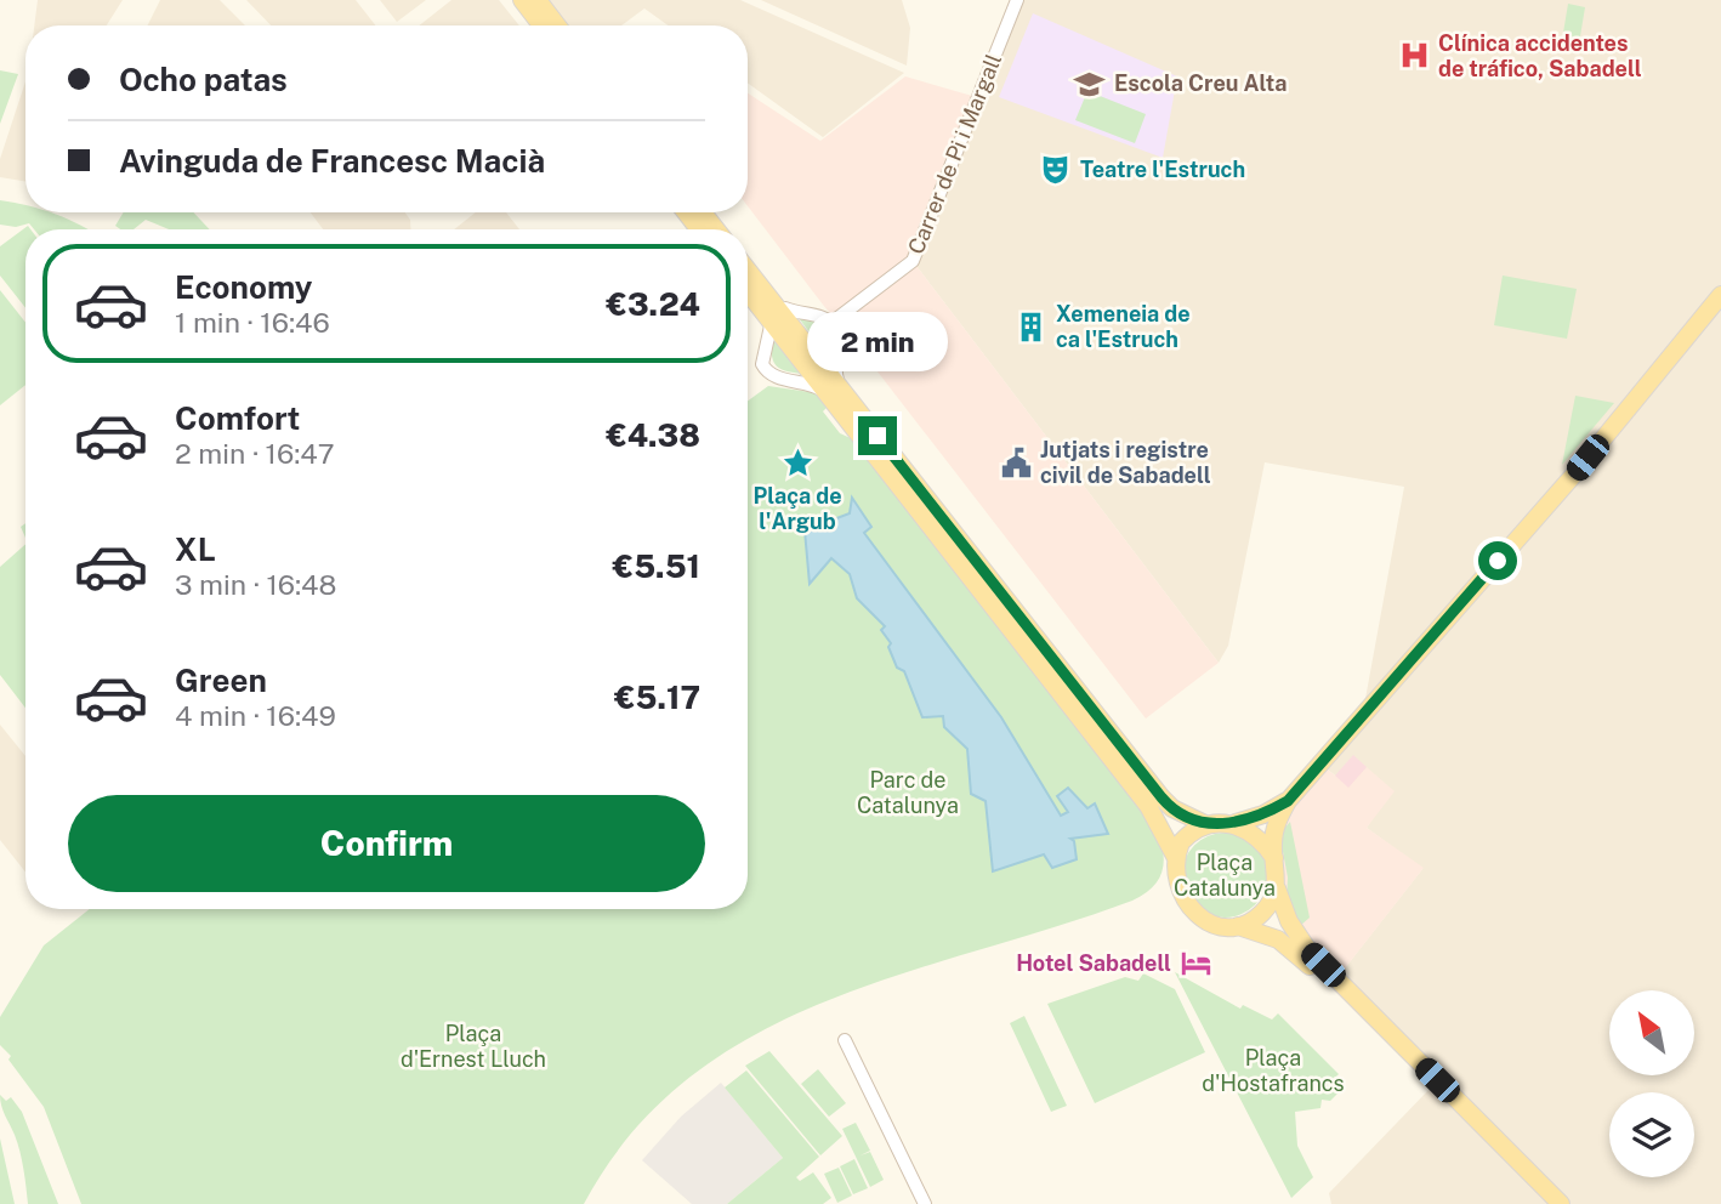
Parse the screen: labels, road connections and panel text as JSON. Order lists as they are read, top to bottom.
{
  "streets": {
    "street": ["Carrer de Pi i Margall"]
  },
  "parks": [
    "Parc de Catalunya",
    "Plaça Catalunya",
    "Plaça d'Ernest Lluch",
    "Plaça d'Hostafrancs"
  ],
  "places": {
    "hospital": ["Clínica accidentes de tráfico, Sabadell"],
    "school or university": ["Escola Creu Alta"],
    "theatre": ["Teatre l'Estruch"],
    "building": ["Xemeneia de ca l'Estruch"],
    "public building": ["Jutjats i registre civil de Sabadell"],
    "place": ["Plaça de l'Argub"],
    "hotel": ["Hotel Sabadell"]
  },
  "north": "top left",
  "page": {
    "banner": ["Ocho patas", "Avinguda de Francesc Macià"],
    "list": [
      {
        "name": "Economy",
        "note": "1 min · 16:46",
        "value": "€3.24"
      },
      {
        "name": "Comfort",
        "note": "2 min · 16:47",
        "value": "€4.38"
      },
      {
        "name": "XL",
        "note": "3 min · 16:48",
        "value": "€5.51"
      },
      {
        "name": "Green",
        "note": "4 min · 16:49",
        "value": "€5.17"
      }
    ],
    "bubble": "2 min",
    "buttons": "Confirm"
  }
}
